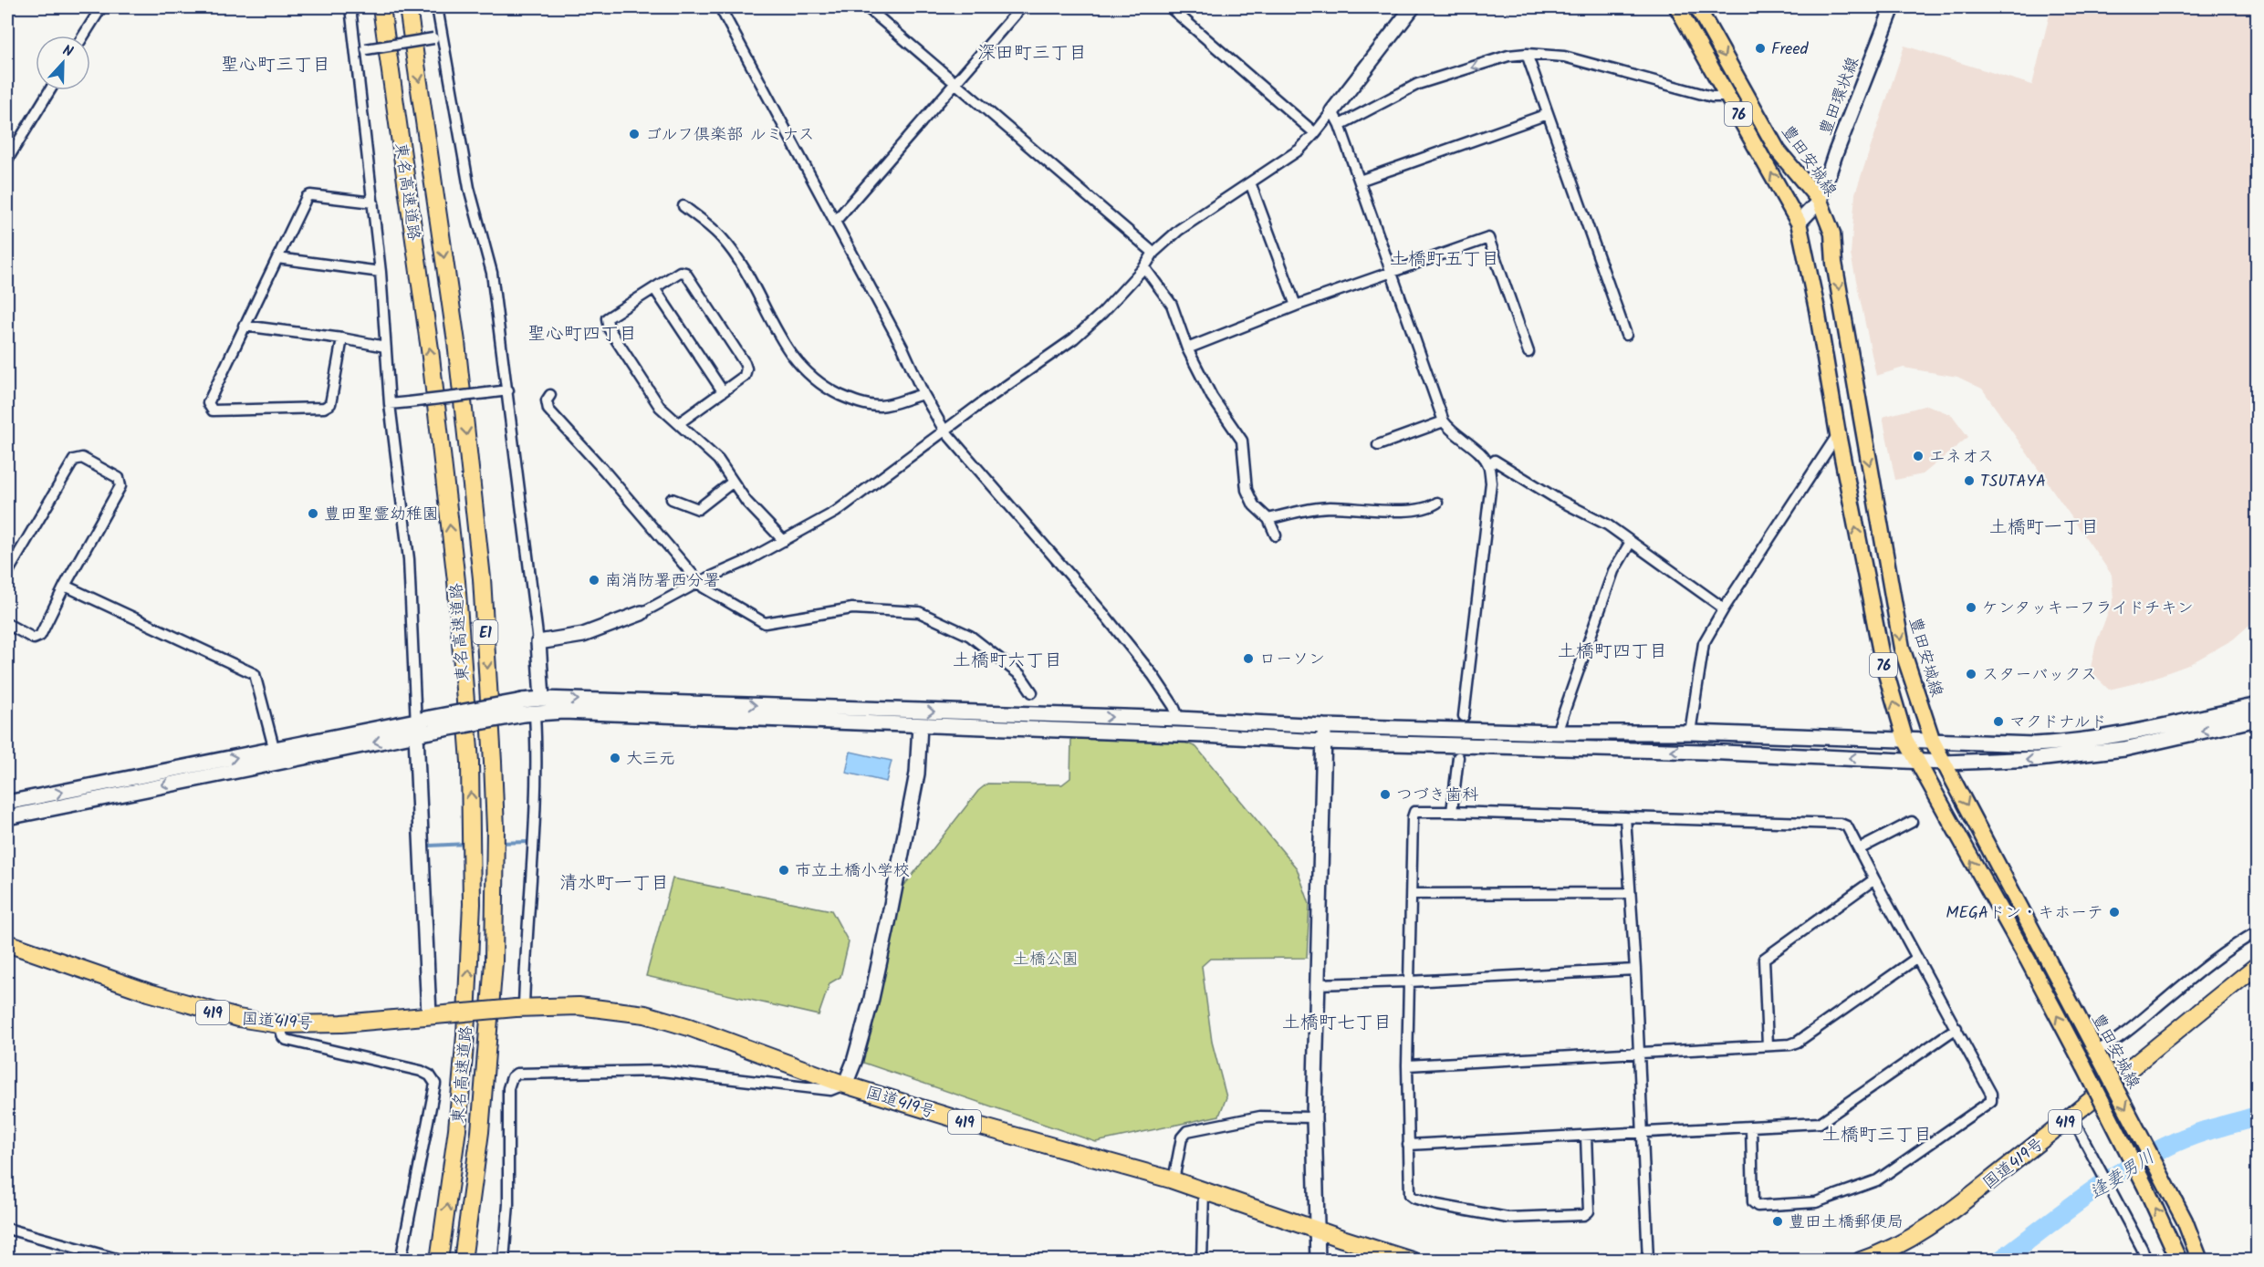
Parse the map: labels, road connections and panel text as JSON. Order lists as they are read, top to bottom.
{
  "streets": {
    "highway": [
      "東名高速道路",
      "E1",
      "419",
      "国道419号"
    ],
    "main road": ["76", "豊田安城線"],
    "street": ["豊田環状線"]
  },
  "crossings": [
    ["豊田環状線", "76"],
    ["豊田環状線", "豊田安城線"]
  ],
  "districts": [
    "深田町三丁目",
    "聖心町三丁目",
    "土橋町五丁目",
    "聖心町四丁目",
    "土橋町一丁目",
    "土橋町四丁目",
    "土橋町六丁目",
    "清水町一丁目",
    "土橋町七丁目",
    "土橋町三丁目"
  ],
  "water": ["逢妻男川"],
  "parks": ["土橋公園"],
  "places": [
    "Freed",
    "ゴルフ倶楽部 ルミナス",
    "エネオス",
    "TSUTAYA",
    "豊田聖霊幼稚園",
    "南消防署西分署",
    "ケンタッキーフライドチキン",
    "ローソン",
    "スターバックス",
    "マクドナルド",
    "大三元",
    "つづき歯科",
    "市立土橋小学校",
    "MEGAドン・キホーテ",
    "豊田土橋郵便局"
  ],
  "north": "top"
}
